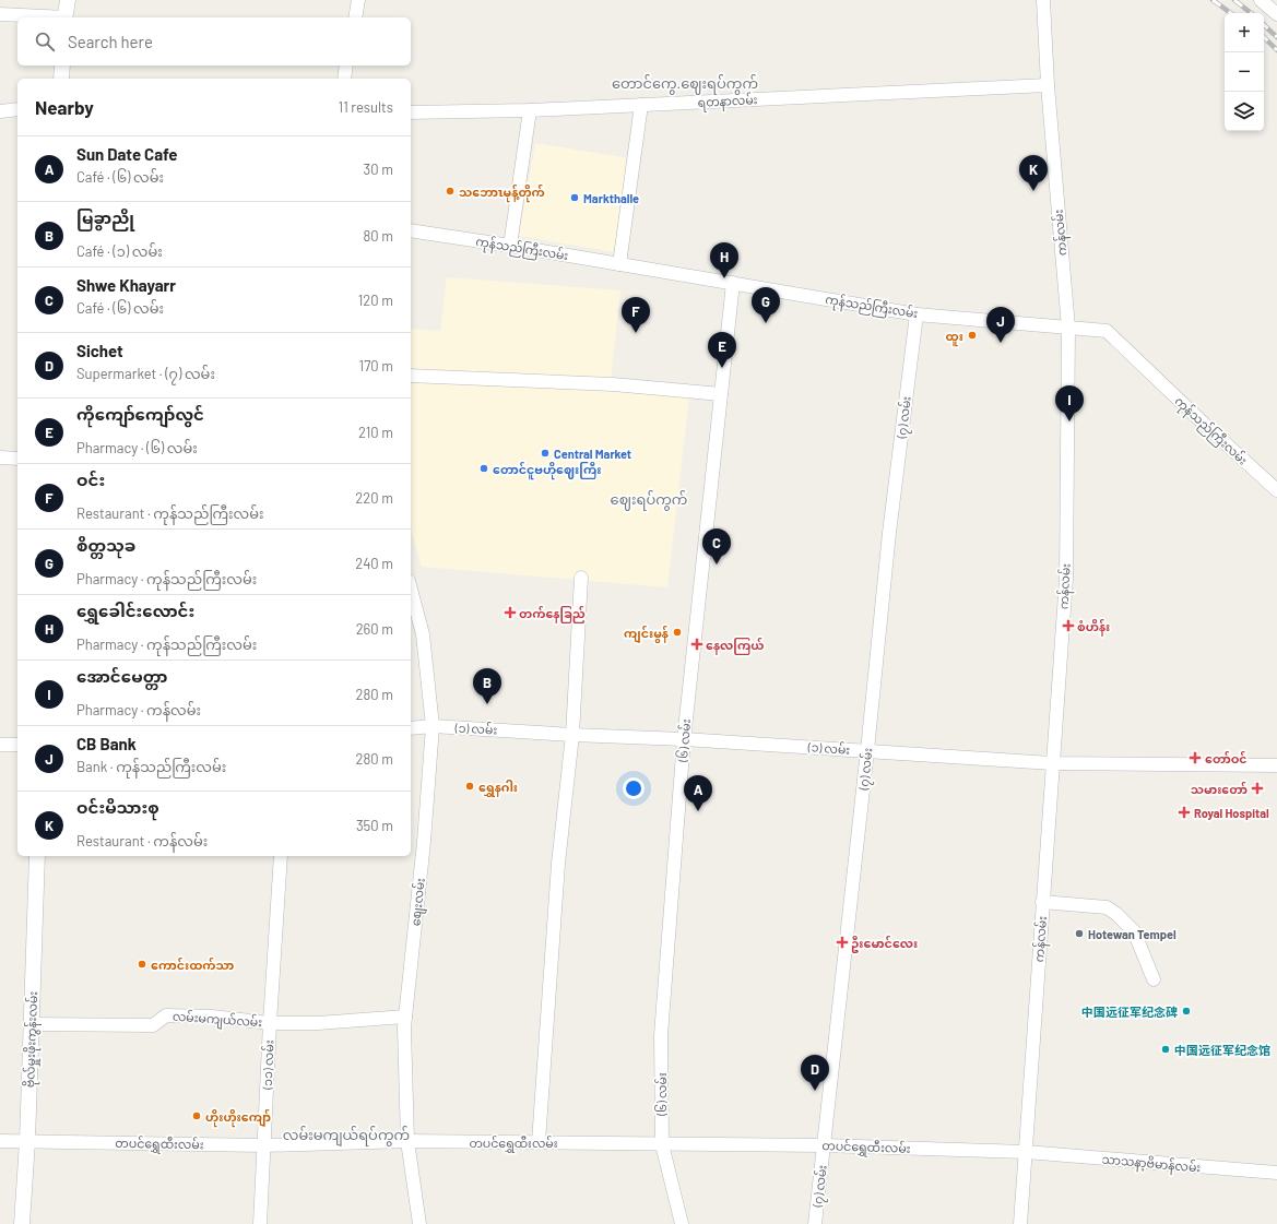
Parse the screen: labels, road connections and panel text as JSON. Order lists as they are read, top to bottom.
{
  "streets": {
    "street": [
      "ရတနာလမ်း",
      "ကန်လမ်း",
      "ကုန်သည်ကြီးလမ်း",
      "(၇) လမ်း",
      "(၁) လမ်း",
      "(၆) လမ်း",
      "စျေးလမ်း",
      "လမ်းမကျယ်လမ်း",
      "ဗိုလ်မှူးဖိုးကွန်းလမ်း",
      "(၁၁) လမ်း",
      "တပင်ရွှေထီးလမ်း",
      "သာသနာ့ဗိမာန်လမ်း"
    ]
  },
  "crossings": [
    ["ရတနာလမ်း", "ကန်လမ်း"],
    ["ကန်လမ်း", "ကုန်သည်ကြီးလမ်း"],
    ["ကန်လမ်း", "(၁) လမ်း"],
    ["ကန်လမ်း", "တပင်ရွှေထီးလမ်း"],
    ["ကန်လမ်း", "သာသနာ့ဗိမာန်လမ်း"],
    ["ကုန်သည်ကြီးလမ်း", "(၇) လမ်း"],
    ["ကုန်သည်ကြီးလမ်း", "(၆) လမ်း"],
    ["(၇) လမ်း", "(၁) လမ်း"],
    ["(၇) လမ်း", "တပင်ရွှေထီးလမ်း"],
    ["(၁) လမ်း", "(၆) လမ်း"],
    ["(၁) လမ်း", "စျေးလမ်း"],
    ["(၆) လမ်း", "တပင်ရွှေထီးလမ်း"],
    ["စျေးလမ်း", "လမ်းမကျယ်လမ်း"],
    ["စျေးလမ်း", "တပင်ရွှေထီးလမ်း"],
    ["လမ်းမကျယ်လမ်း", "ဗိုလ်မှူးဖိုးကွန်းလမ်း"],
    ["လမ်းမကျယ်လမ်း", "(၁၁) လမ်း"],
    ["ဗိုလ်မှူးဖိုးကွန်းလမ်း", "တပင်ရွှေထီးလမ်း"],
    ["(၁၁) လမ်း", "တပင်ရွှေထီးလမ်း"],
    ["တပင်ရွှေထီးလမ်း", "သာသနာ့ဗိမာန်လမ်း"]
  ],
  "districts": ["တောင်ကွေ.ဈေးရပ်ကွက်", "ဈေးရပ်ကွက်", "လမ်းမကျယ်ရပ်ကွက်"],
  "places": {
    "other": [
      "သဘောၤမုန့်တိုက်",
      "Markthalle",
      "ထူး",
      "Central Market",
      "တောင်ငူဗဟိုဈေးကြီး",
      "ကျင်းမွန်",
      "ရွှေနဂါး",
      "Hotewan Tempel",
      "ကောင်းထက်သာ",
      "中国远征军纪念碑",
      "中国远征军纪念馆",
      "ဟိုးဟိုးကျော်"
    ],
    "health": [
      "တက်နေခြည်",
      "စံဟိန်း",
      "နေလကြယ်",
      "တော်ဝင်",
      "သမားတော်",
      "Royal Hospital",
      "ဦးမောင်လေး"
    ]
  },
  "page": {
    "map_buttons": ["+", "−"],
    "search": "Search here",
    "heading": ["Nearby", "11 results"],
    "list": [
      {
        "mark": "A",
        "name": "Sun Date Cafe",
        "note": "Café · (၆) လမ်း",
        "value": "30 m"
      },
      {
        "mark": "B",
        "name": "မြခွာညို",
        "note": "Café · (၁) လမ်း",
        "value": "80 m"
      },
      {
        "mark": "C",
        "name": "Shwe Khayarr",
        "note": "Café · (၆) လမ်း",
        "value": "120 m"
      },
      {
        "mark": "D",
        "name": "Sichet",
        "note": "Supermarket · (၇) လမ်း",
        "value": "170 m"
      },
      {
        "mark": "E",
        "name": "ကိုကျော်ကျော်လွင်",
        "note": "Pharmacy · (၆) လမ်း",
        "value": "210 m"
      },
      {
        "mark": "F",
        "name": "ဝင်း",
        "note": "Restaurant · ကုန်သည်ကြီးလမ်း",
        "value": "220 m"
      },
      {
        "mark": "G",
        "name": "စိတ္တသုခ",
        "note": "Pharmacy · ကုန်သည်ကြီးလမ်း",
        "value": "240 m"
      },
      {
        "mark": "H",
        "name": "ရွှေခေါင်းလောင်း",
        "note": "Pharmacy · ကုန်သည်ကြီးလမ်း",
        "value": "260 m"
      },
      {
        "mark": "I",
        "name": "အောင်မေတ္တာ",
        "note": "Pharmacy · ကန်လမ်း",
        "value": "280 m"
      },
      {
        "mark": "J",
        "name": "CB Bank",
        "note": "Bank · ကုန်သည်ကြီးလမ်း",
        "value": "280 m"
      },
      {
        "mark": "K",
        "name": "ဝင်းမိသားစု",
        "note": "Restaurant · ကန်လမ်း",
        "value": "350 m"
      }
    ],
    "pins": [
      "K",
      "H",
      "G",
      "F",
      "J",
      "E",
      "I",
      "C",
      "B",
      "A",
      "D"
    ]
  }
}
